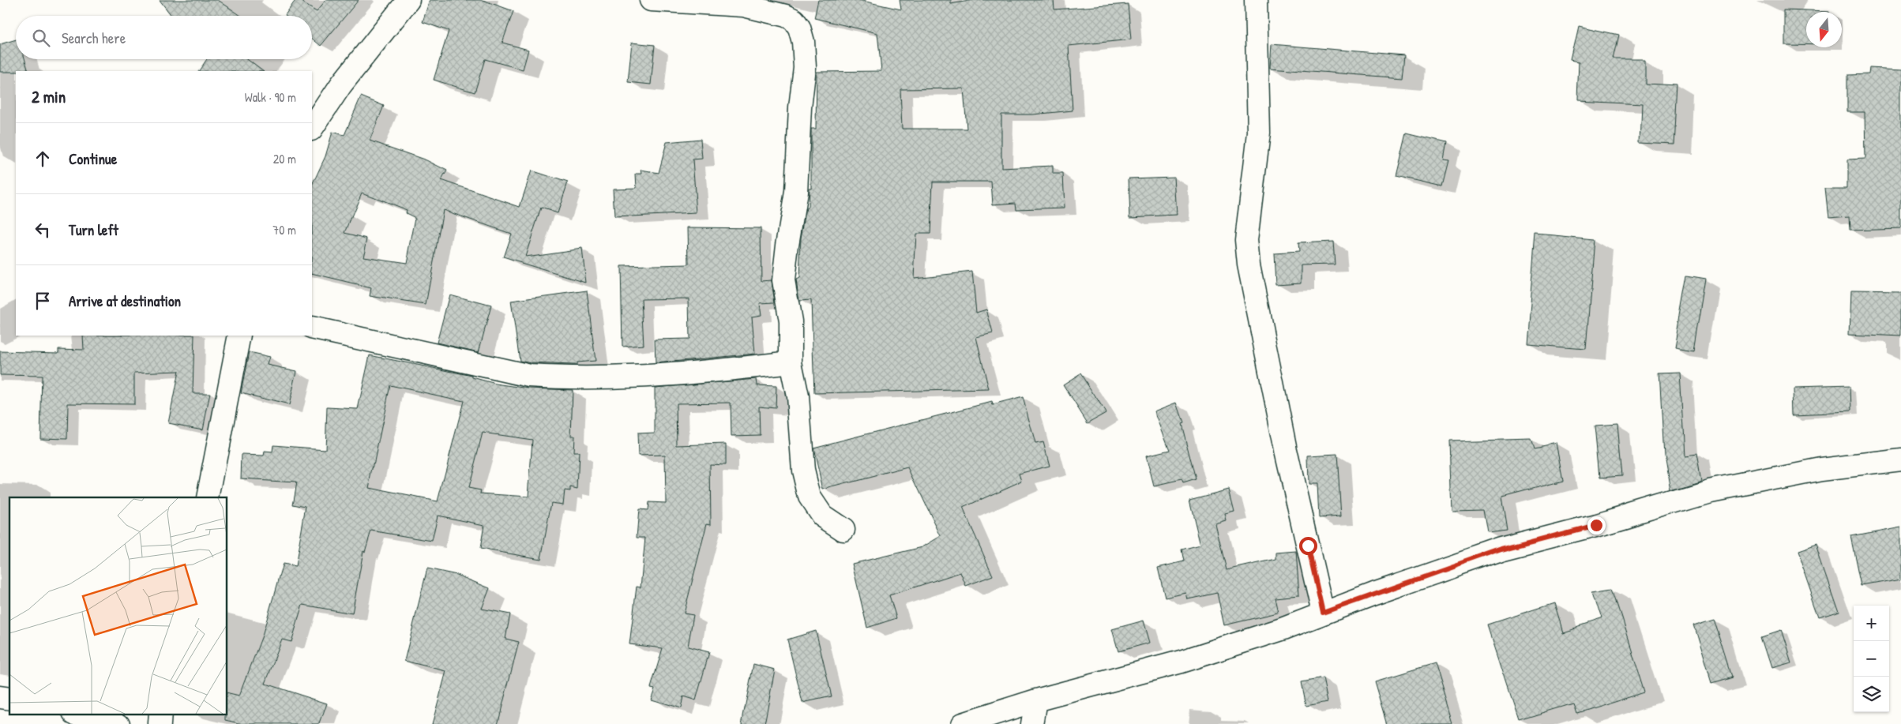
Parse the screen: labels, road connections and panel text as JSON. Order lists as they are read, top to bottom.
{
  "north": "bottom",
  "page": {
    "search": "Search here",
    "heading": ["2 min", "Walk · 90 m"],
    "list": [
      ["Continue", "20 m"],
      ["Turn left", "70 m"],
      "Arrive at destination"
    ],
    "map_buttons": ["+", "−"]
  }
}
